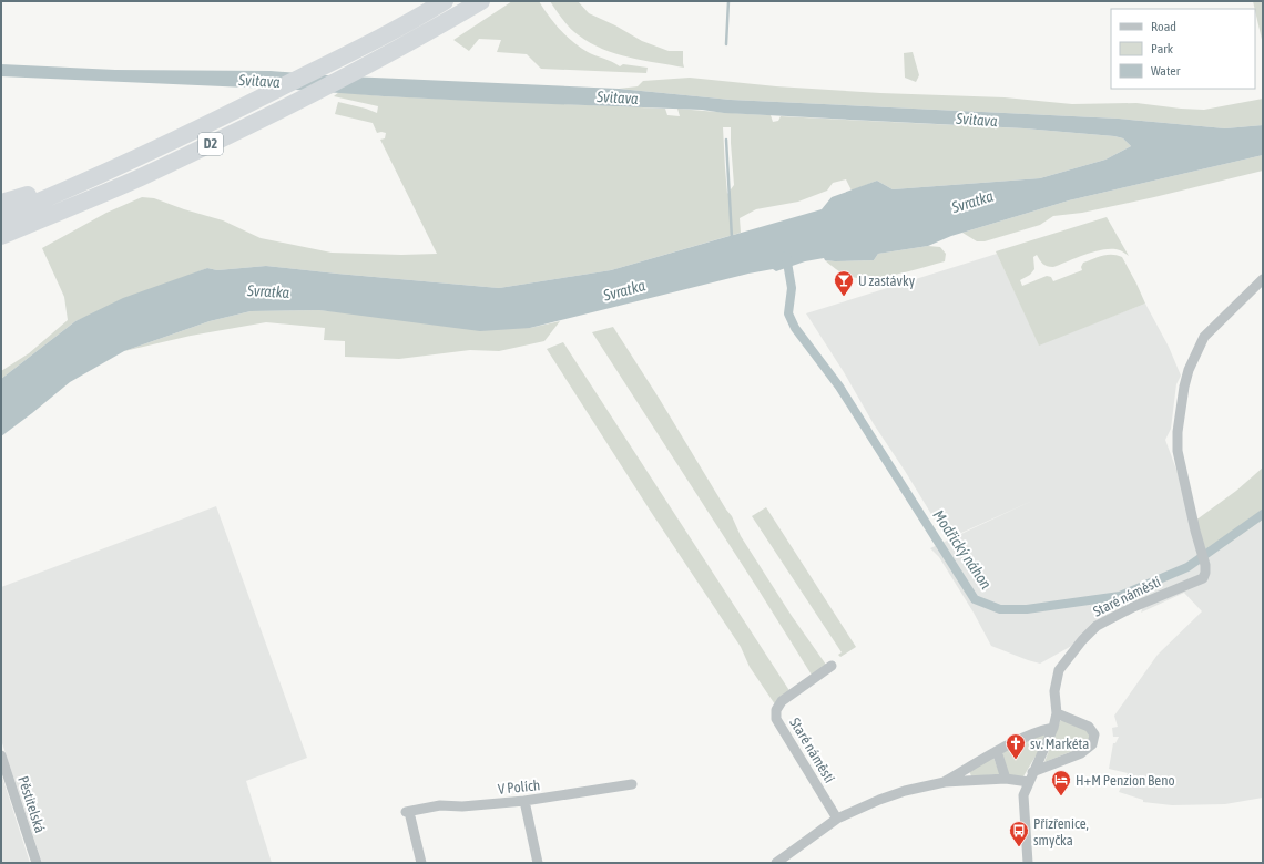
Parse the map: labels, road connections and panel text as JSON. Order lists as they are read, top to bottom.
{
  "streets": {
    "highway": ["D2"],
    "street": ["Staré náměstí", "V Polích", "Pěstitelská"]
  },
  "water": ["Svitava", "Svratka", "Modřický náhon"],
  "places": {
    "bar": ["U zastávky"],
    "church": ["sv. Markéta"],
    "hotel": ["H+M Penzion Beno"],
    "bus stop": ["Přízřenice, smyčka"]
  },
  "legend": ["Road", "Park", "Water"]
}
